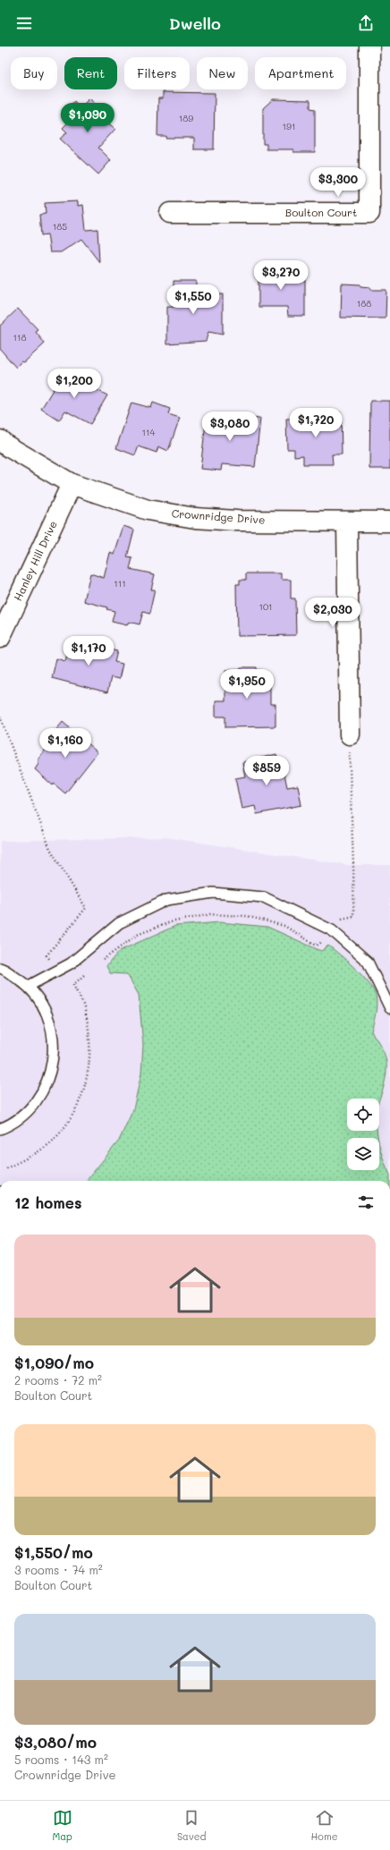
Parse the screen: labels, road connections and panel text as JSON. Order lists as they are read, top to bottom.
{
  "streets": {
    "street": ["Boulton Court", "Crownridge Drive", "Hanley Hill Drive"]
  },
  "crossings": [
    ["Crownridge Drive", "Hanley Hill Drive"]
  ],
  "house_numbers": [
    "189",
    "191",
    "185",
    "188",
    "118",
    "114",
    "111",
    "101"
  ],
  "page": {
    "header": "Dwello",
    "chip": [
      "Buy",
      "Rent",
      "Filters",
      "New",
      "Apartment"
    ],
    "price": [
      "$1,090",
      "$3,300",
      "$3,270",
      "$1,550",
      "$1,200",
      "$1,720",
      "$3,080",
      "$2,030",
      "$1,170",
      "$1,950",
      "$1,160",
      "$859"
    ],
    "heading": "12 homes",
    "list": [
      {
        "name": "$1,090/mo",
        "note": "2 rooms · 72 m² · Boulton Court"
      },
      {
        "name": "$1,550/mo",
        "note": "3 rooms · 74 m² · Boulton Court"
      },
      {
        "name": "$3,080/mo",
        "note": "5 rooms · 143 m² · Crownridge Drive"
      }
    ],
    "tabs": ["Map", "Saved", "Home"]
  }
}
